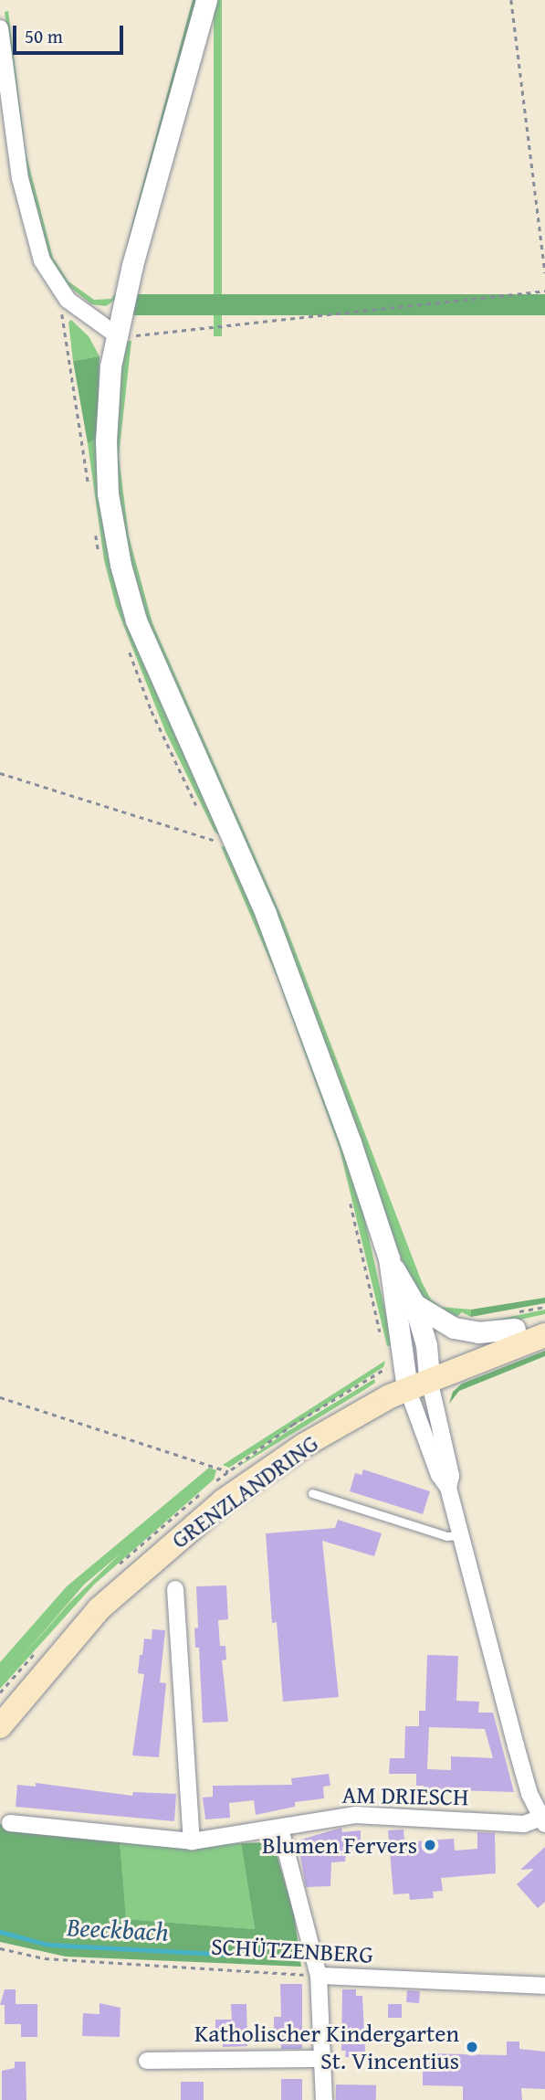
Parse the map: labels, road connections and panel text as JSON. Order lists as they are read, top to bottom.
{
  "streets": {
    "main road": ["GRENZLANDRING"],
    "street": ["AM DRIESCH", "SCHÜTZENBERG"]
  },
  "water": ["Beeckbach"],
  "places": ["Blumen Fervers", "Katholischer Kindergarten St. Vincentius"],
  "scale_bar": "50 m"
}
